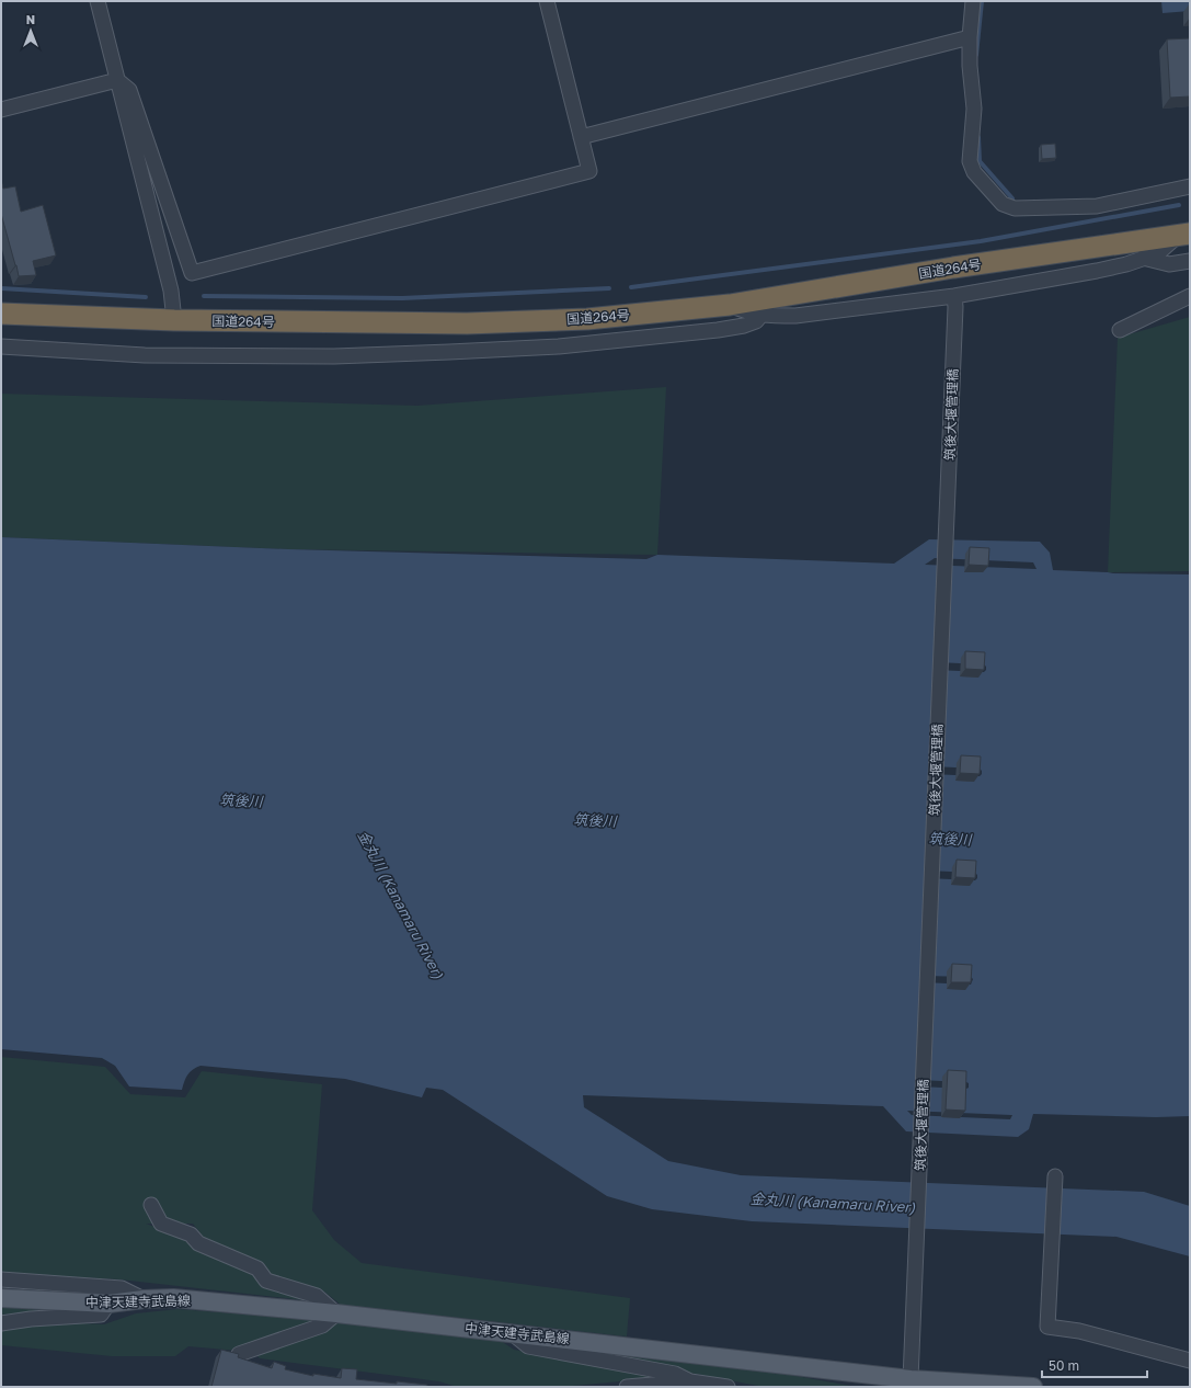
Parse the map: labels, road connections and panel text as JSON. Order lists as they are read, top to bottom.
{
  "streets": {
    "highway": ["国道264号"],
    "main road": ["中津天建寺武島線"],
    "street": ["筑後大堰管理橋"]
  },
  "crossings": [
    ["筑後大堰管理橋", "中津天建寺武島線"]
  ],
  "water": ["筑後川", "金丸川 (Kanamaru River)"],
  "scale_bar": "50 m",
  "north": "top"
}
